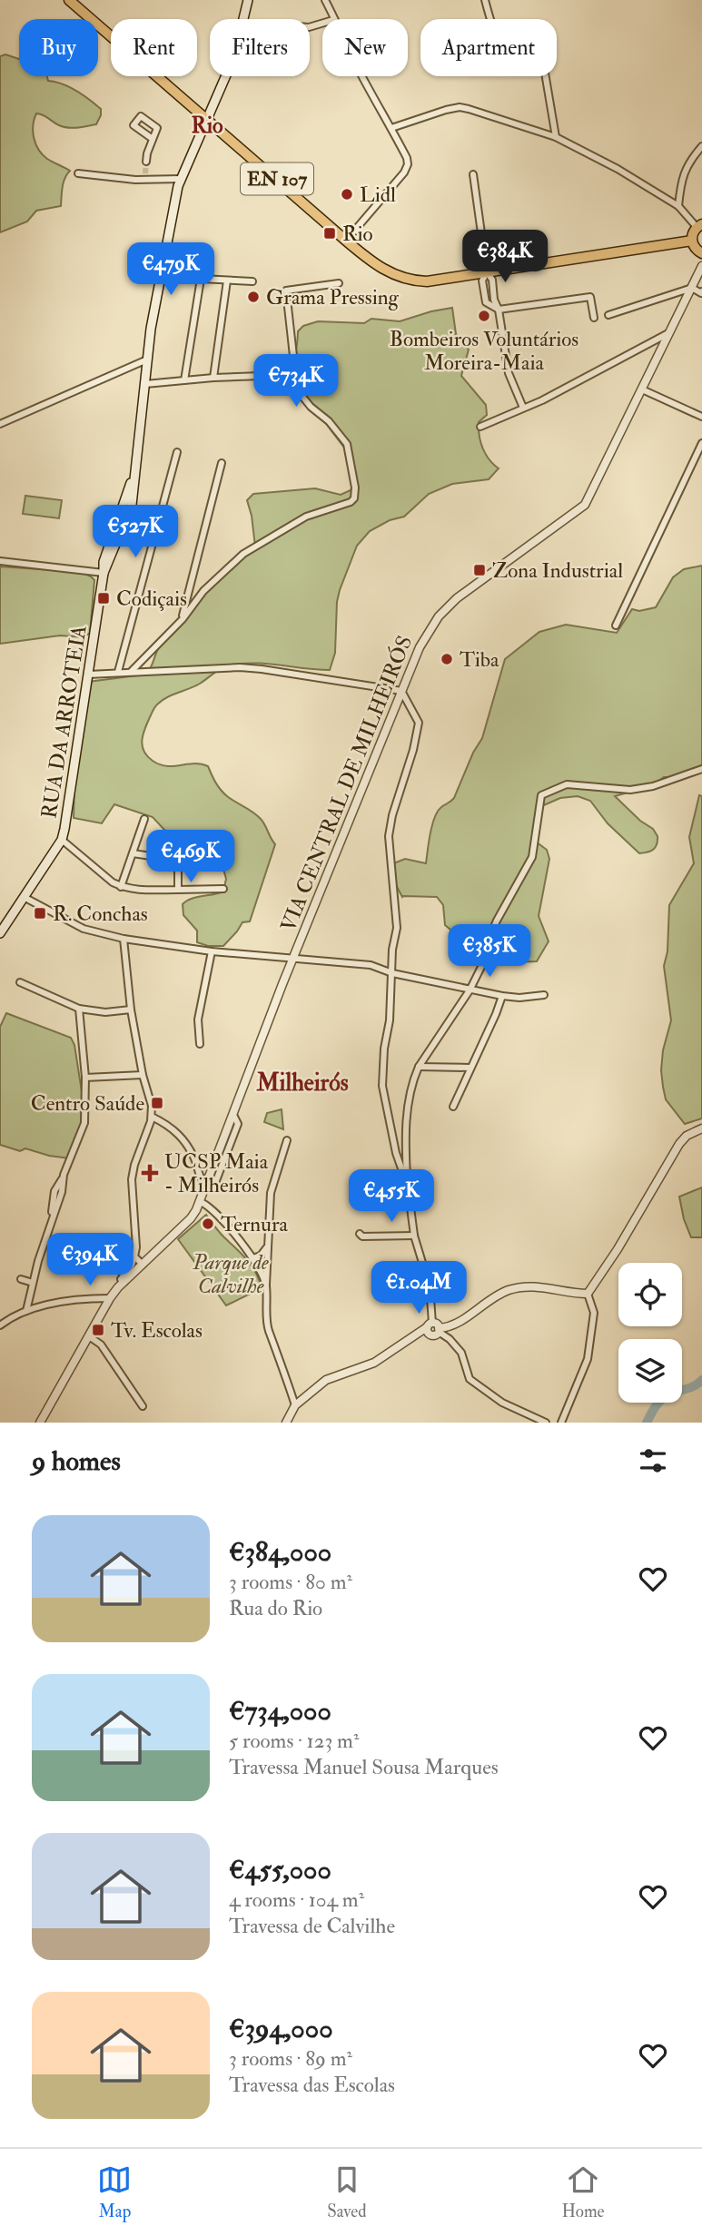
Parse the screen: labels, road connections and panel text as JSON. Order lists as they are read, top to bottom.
{
  "streets": {
    "main road": ["EN 107", "RUA DA ARROTEIA"],
    "street": ["VIA CENTRAL DE MILHEIRÓS"]
  },
  "crossings": [
    ["EN 107", "RUA DA ARROTEIA"]
  ],
  "districts": ["Rio", "Milheirós"],
  "parks": ["Parque de Calvilhe"],
  "places": {
    "other": [
      "Lidl",
      "Grama Pressing",
      "Bombeiros Voluntários Moreira-Maia",
      "Tiba",
      "Ternura"
    ],
    "transit": [
      "Rio",
      "Zona Industrial",
      "Codiçais",
      "R. Conchas",
      "Centro Saúde",
      "Tv. Escolas"
    ],
    "health": ["UCSP Maia - Milheirós"]
  },
  "page": {
    "chip": [
      "Buy",
      "Rent",
      "Filters",
      "New",
      "Apartment"
    ],
    "price": [
      "€384K",
      "€479K",
      "€734K",
      "€527K",
      "€469K",
      "€385K",
      "€455K",
      "€394K",
      "€1.04M"
    ],
    "heading": "9 homes",
    "list": [
      {
        "name": "€384,000",
        "note": "3 rooms · 80 m² · Rua do Rio"
      },
      {
        "name": "€734,000",
        "note": "5 rooms · 123 m² · Travessa Manuel Sousa Marques"
      },
      {
        "name": "€455,000",
        "note": "4 rooms · 104 m² · Travessa de Calvilhe"
      },
      {
        "name": "€394,000",
        "note": "3 rooms · 89 m² · Travessa das Escolas"
      }
    ],
    "tabs": ["Map", "Saved", "Home"]
  }
}
